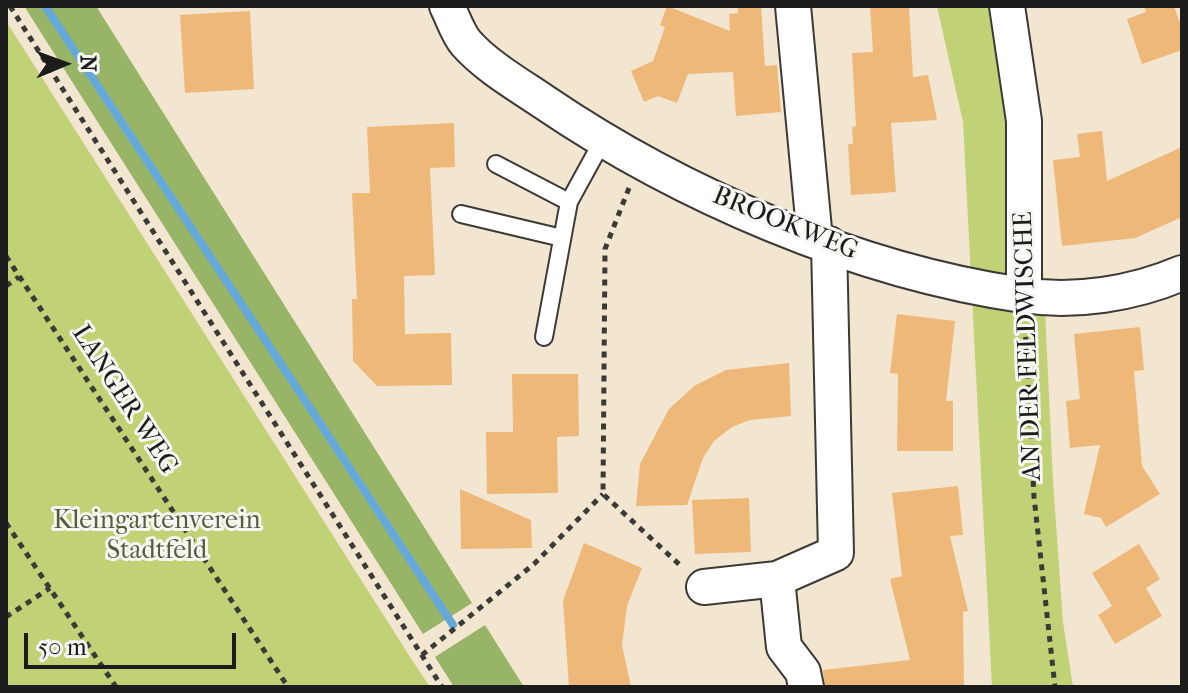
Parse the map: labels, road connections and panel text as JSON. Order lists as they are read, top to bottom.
{
  "streets": {
    "street": ["BROOKWEG", "AN DER FELDWISCHE"],
    "path": ["LANGER WEG"]
  },
  "crossings": [
    ["BROOKWEG", "AN DER FELDWISCHE"]
  ],
  "parks": ["Kleingartenverein Stadtfeld"],
  "scale_bar": "50 m",
  "north": "right"
}
